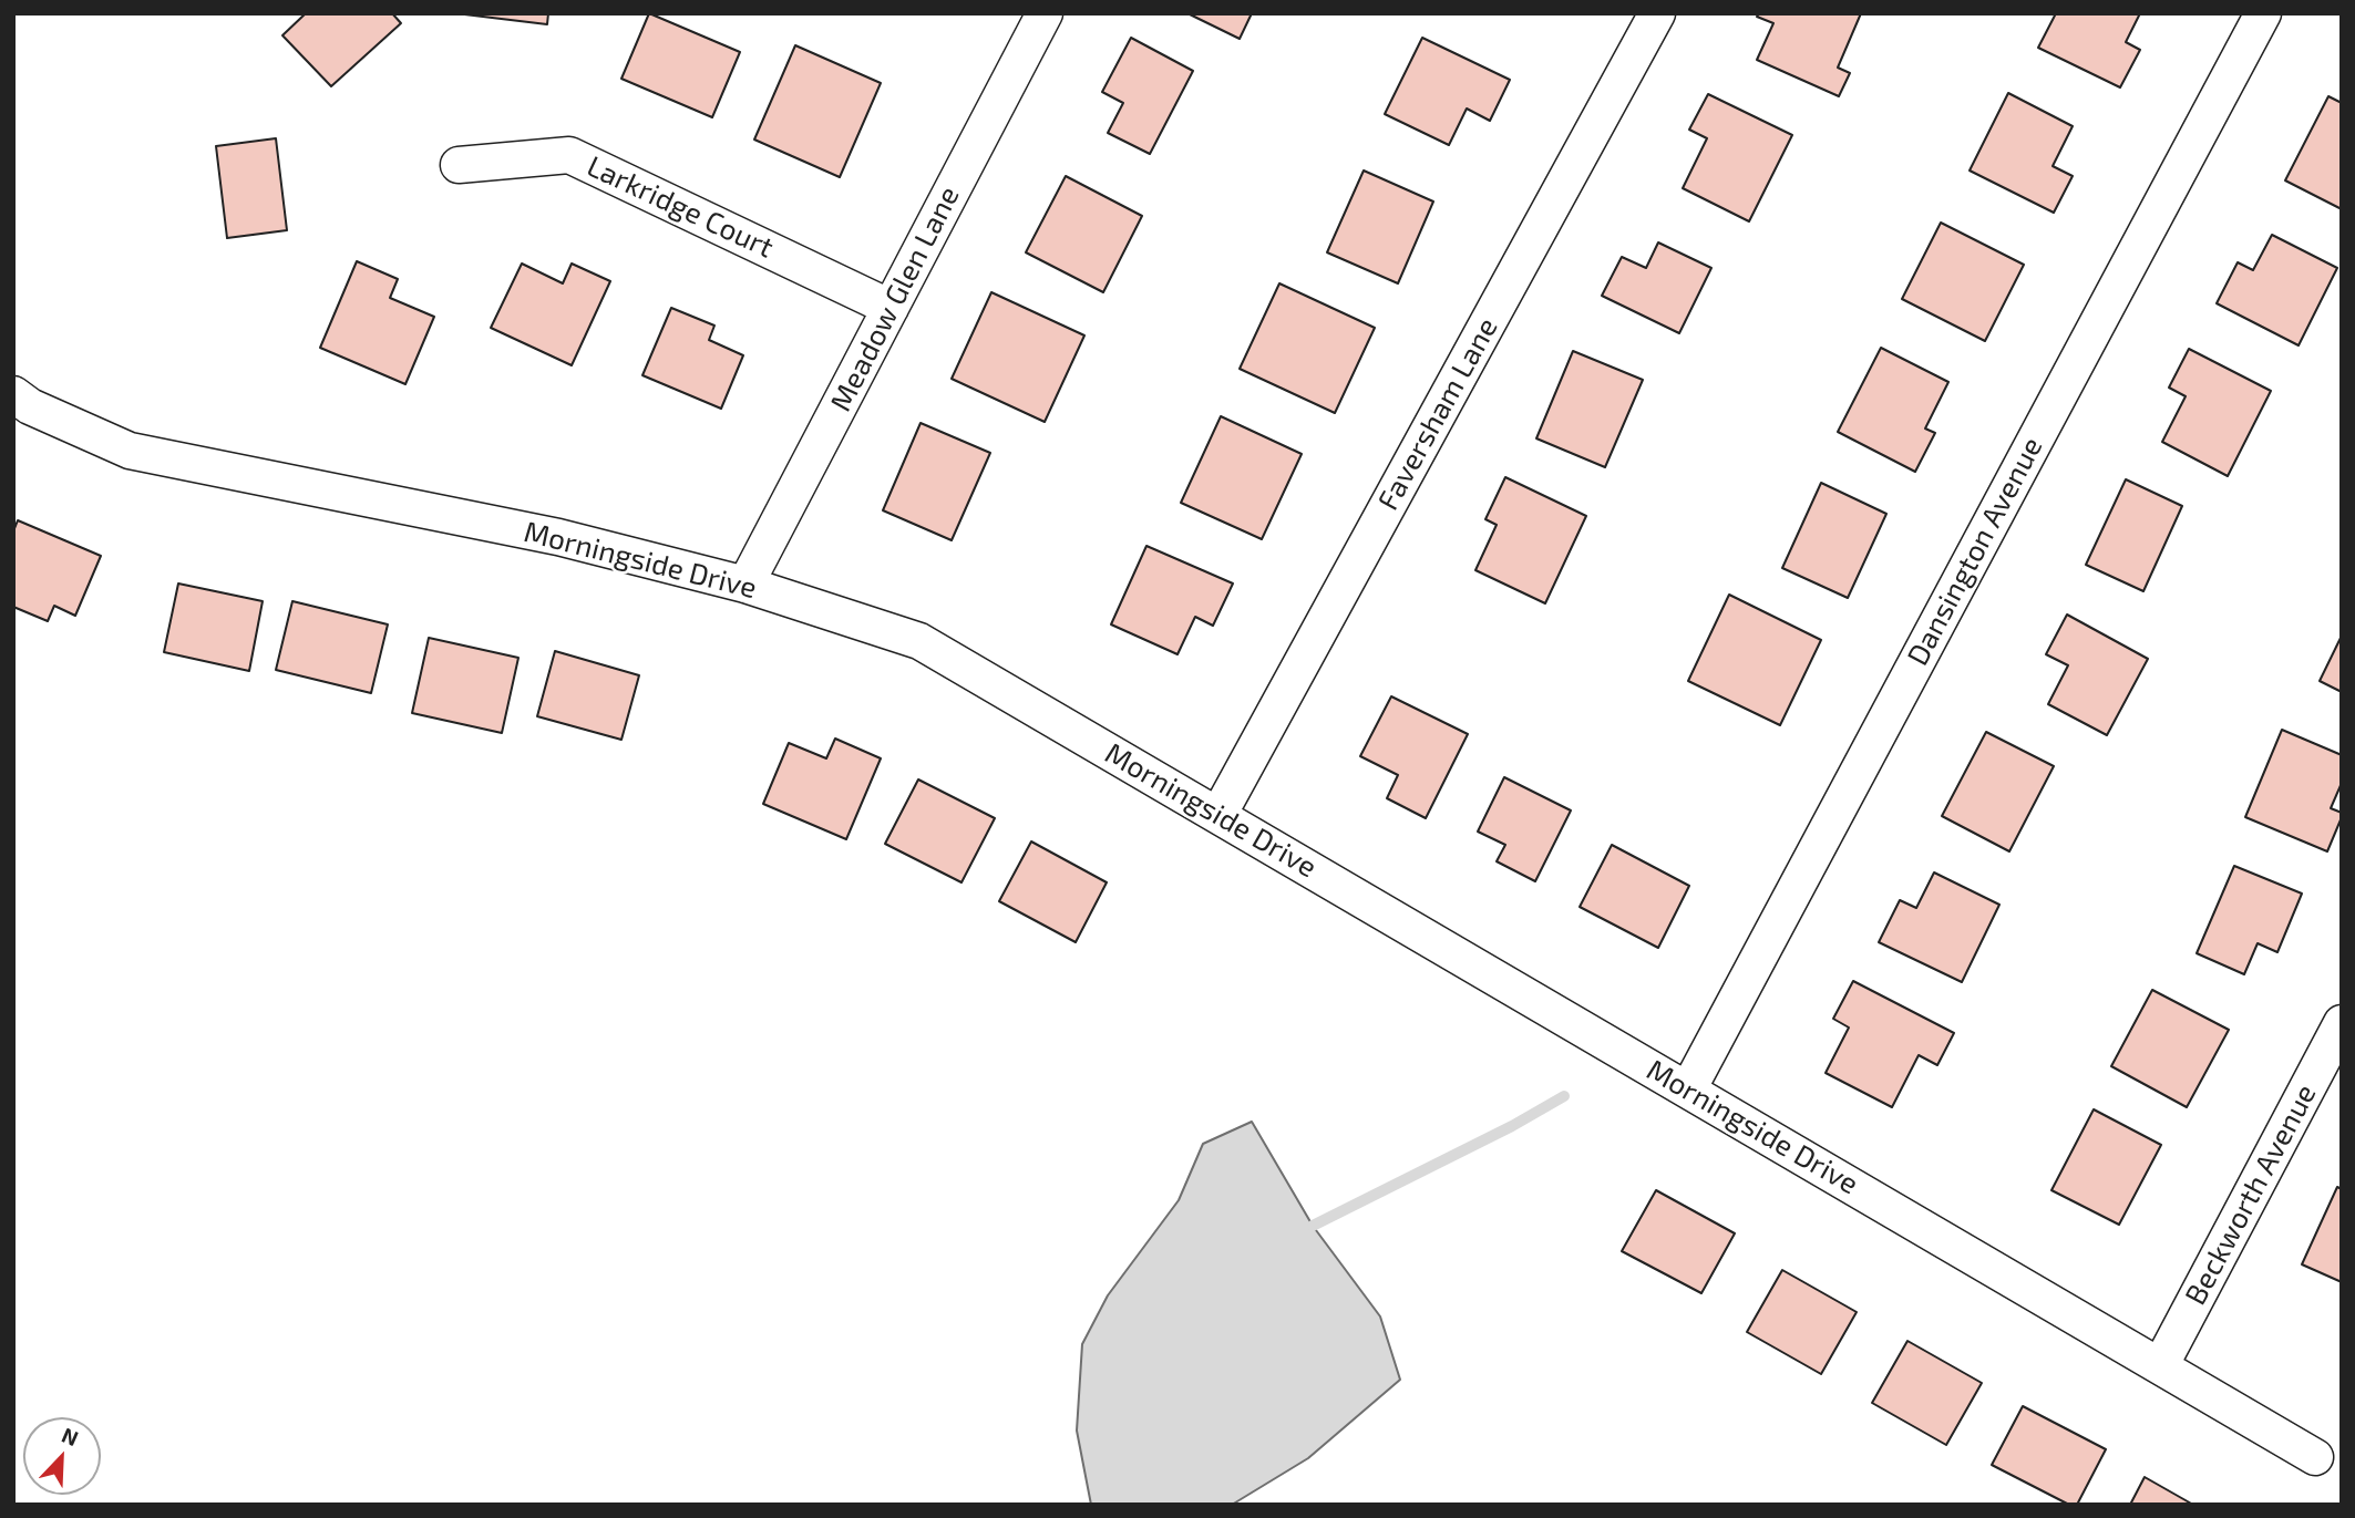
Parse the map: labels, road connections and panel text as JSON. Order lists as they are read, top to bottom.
{
  "streets": {
    "street": [
      "Larkridge Court",
      "Meadow Glen Lane",
      "Faversham Lane",
      "Dansington Avenue",
      "Morningside Drive",
      "Beckworth Avenue"
    ]
  },
  "crossings": [
    ["Larkridge Court", "Meadow Glen Lane"],
    ["Meadow Glen Lane", "Morningside Drive"],
    ["Faversham Lane", "Morningside Drive"],
    ["Dansington Avenue", "Morningside Drive"],
    ["Morningside Drive", "Beckworth Avenue"]
  ],
  "north": "top right"
}
